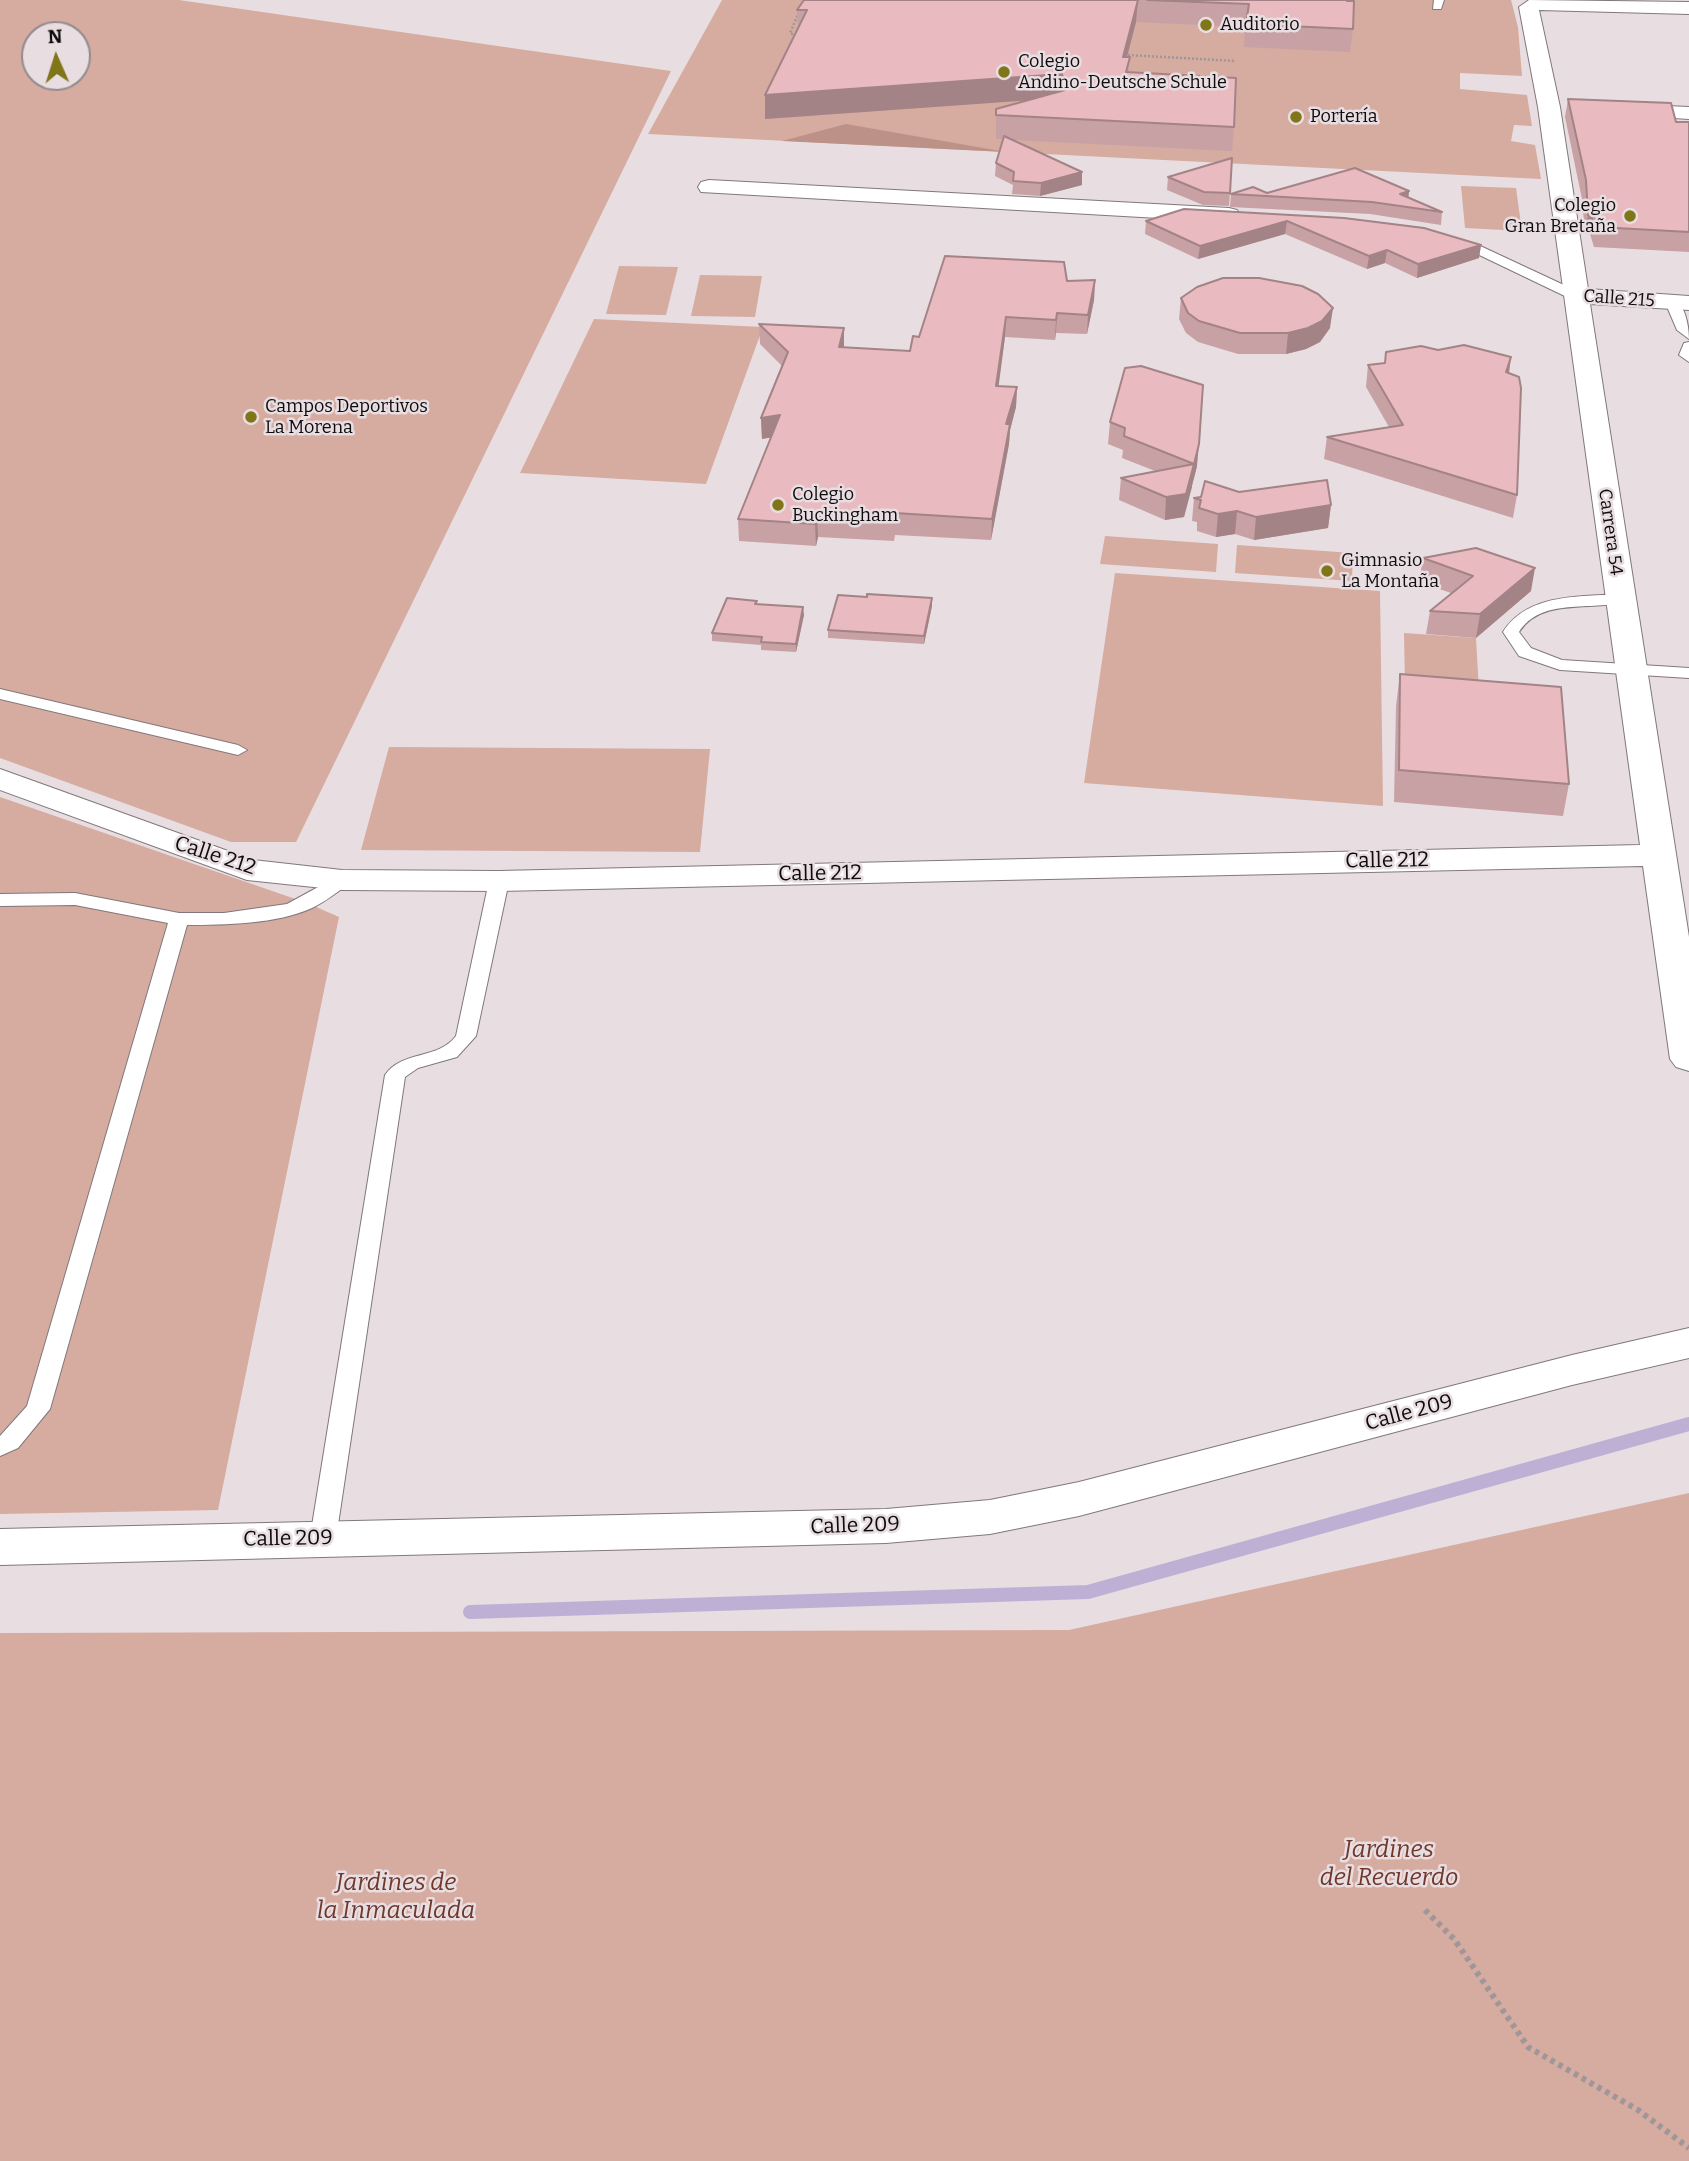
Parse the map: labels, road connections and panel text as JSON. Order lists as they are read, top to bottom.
{
  "streets": {
    "street": [
      "Calle 215",
      "Carrera 54",
      "Calle 212",
      "Calle 209"
    ]
  },
  "crossings": [
    ["Calle 215", "Carrera 54"],
    ["Carrera 54", "Calle 212"]
  ],
  "parks": ["Jardines del Recuerdo", "Jardines de la Inmaculada"],
  "places": [
    "Auditorio",
    "Colegio Andino-Deutsche Schule",
    "Portería",
    "Colegio Gran Bretaña",
    "Campos Deportivos La Morena",
    "Colegio Buckingham",
    "Gimnasio La Montaña"
  ],
  "north": "top"
}
